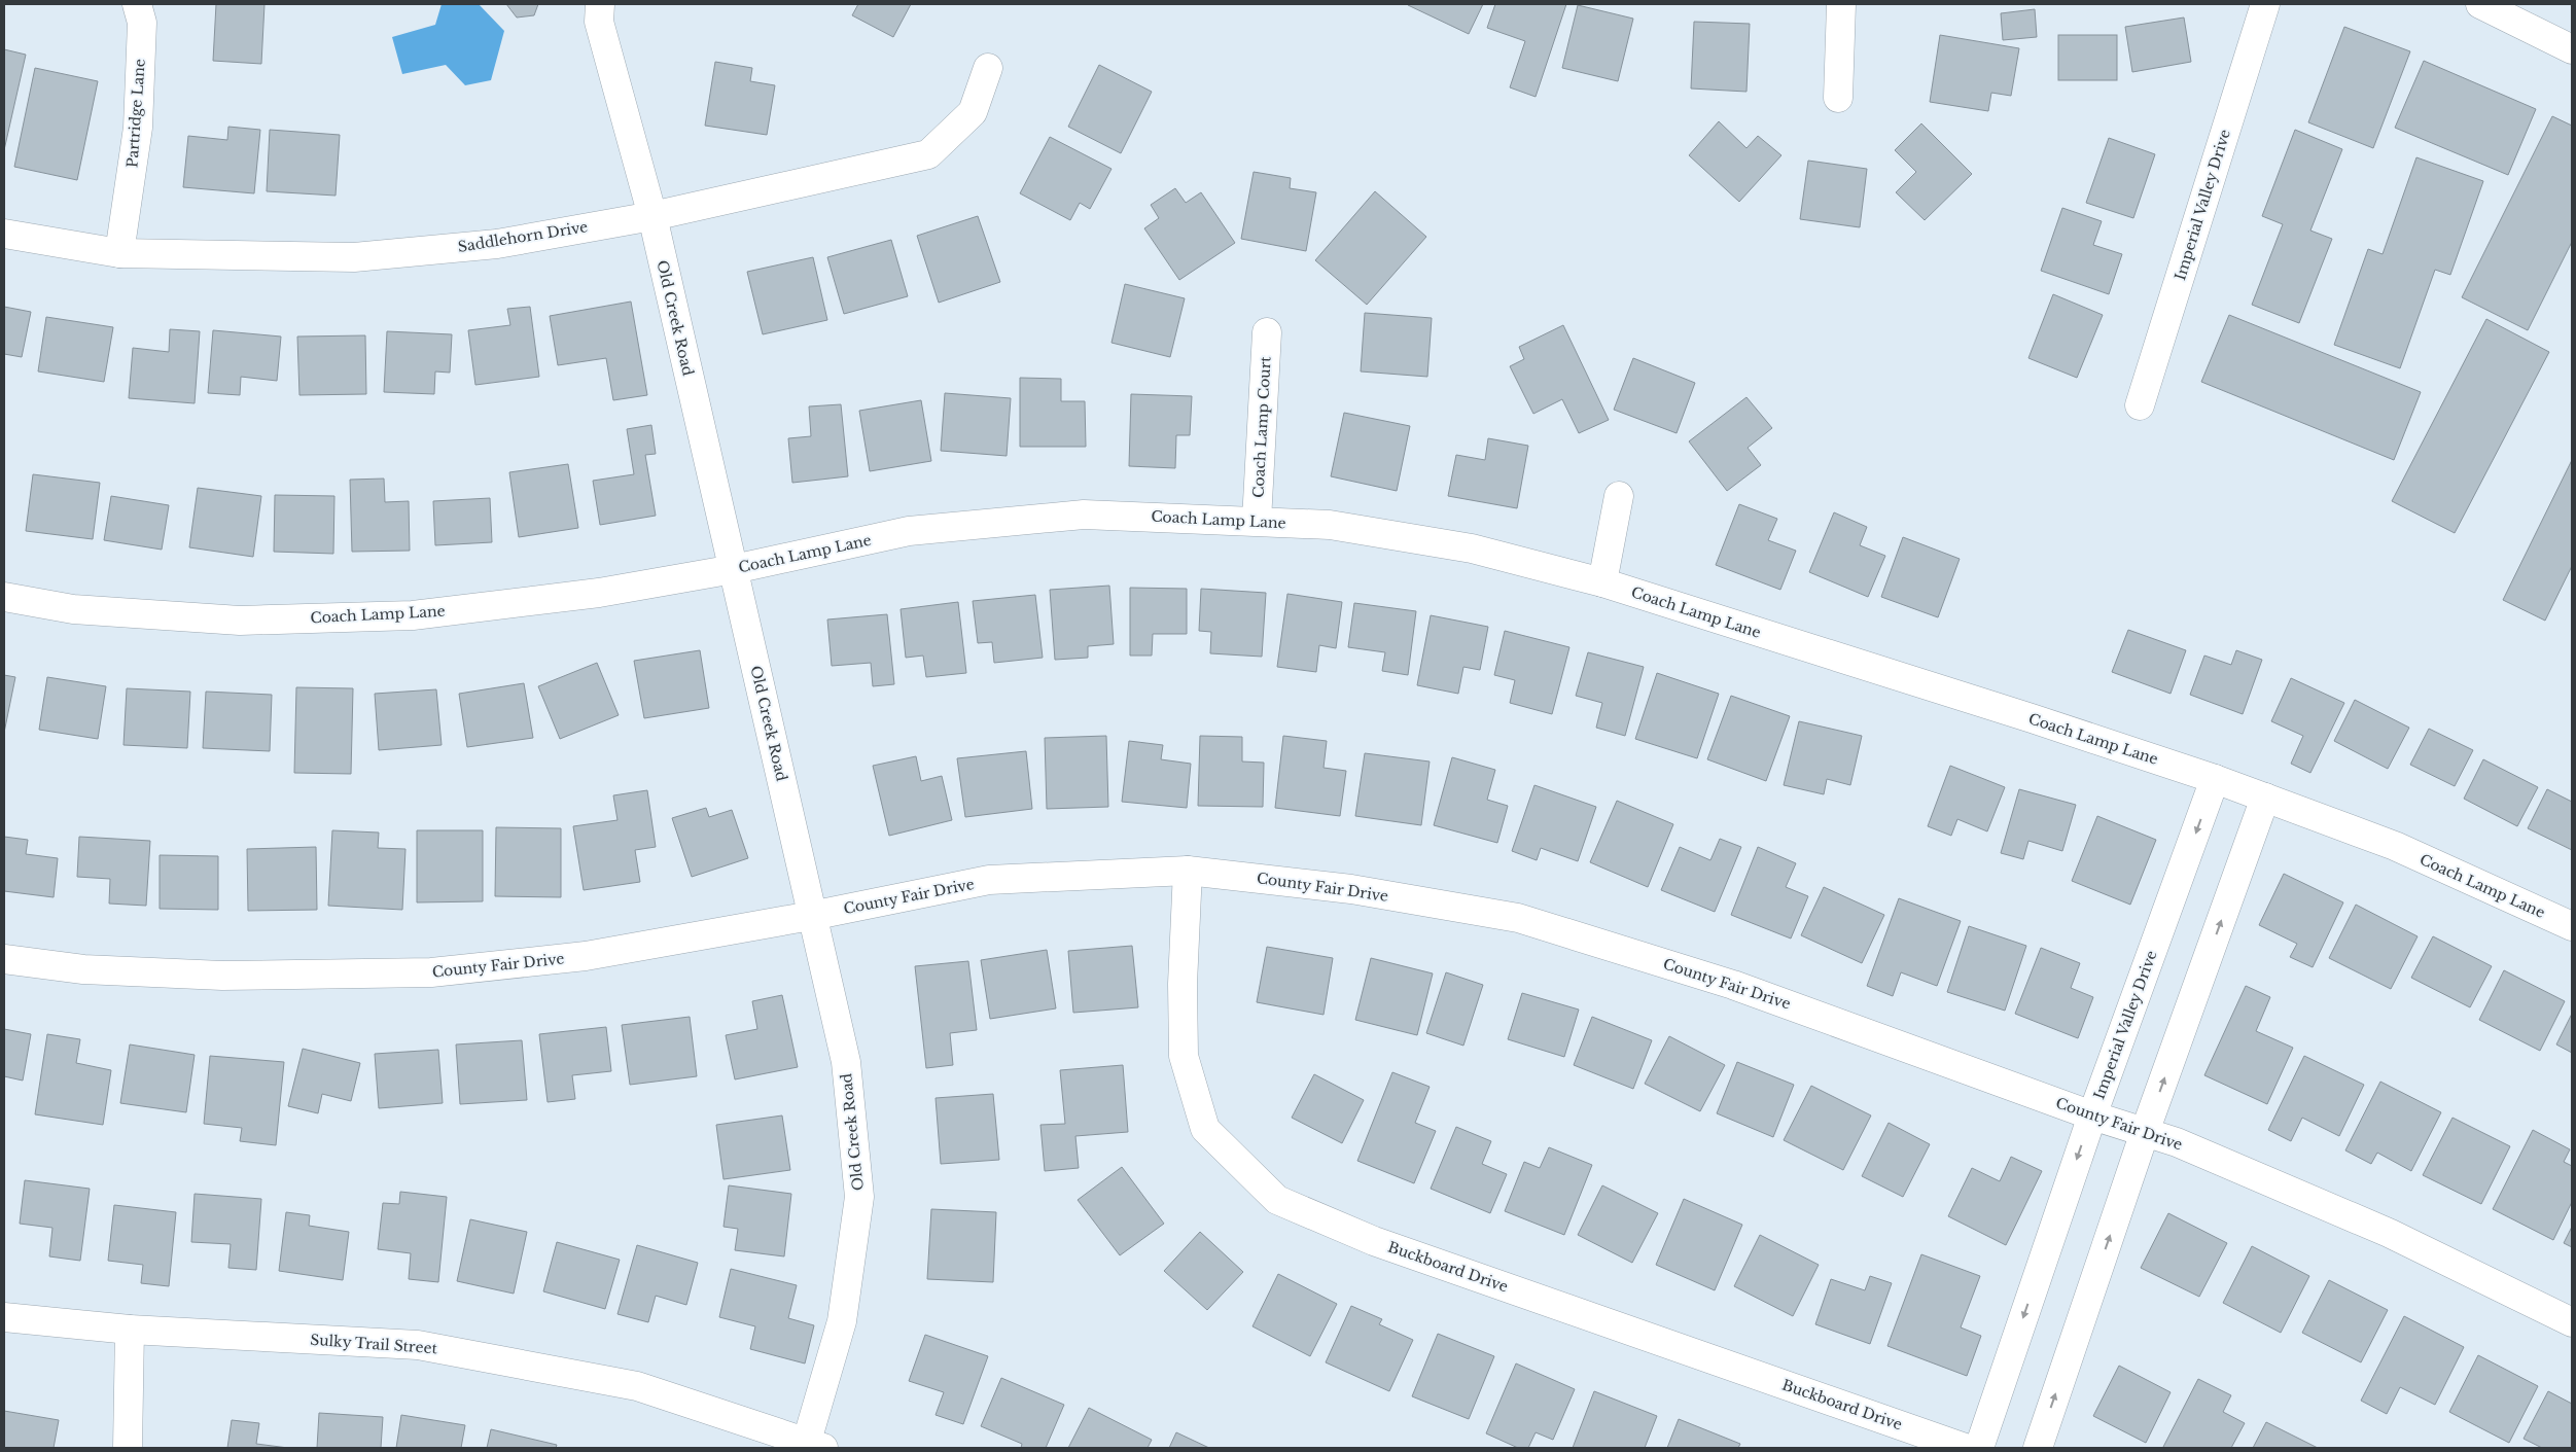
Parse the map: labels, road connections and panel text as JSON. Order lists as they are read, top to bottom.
{
  "streets": {
    "street": [
      "Partridge Lane",
      "Imperial Valley Drive",
      "Saddlehorn Drive",
      "Old Creek Road",
      "Coach Lamp Court",
      "Coach Lamp Lane",
      "County Fair Drive",
      "Buckboard Drive",
      "Sulky Trail Street"
    ]
  },
  "crossings": [
    ["Partridge Lane", "Saddlehorn Drive"],
    ["Imperial Valley Drive", "Coach Lamp Lane"],
    ["Imperial Valley Drive", "County Fair Drive"],
    ["Saddlehorn Drive", "Old Creek Road"],
    ["Old Creek Road", "Coach Lamp Lane"],
    ["Old Creek Road", "County Fair Drive"],
    ["Old Creek Road", "Sulky Trail Street"],
    ["Coach Lamp Court", "Coach Lamp Lane"],
    ["County Fair Drive", "Buckboard Drive"]
  ]
}
